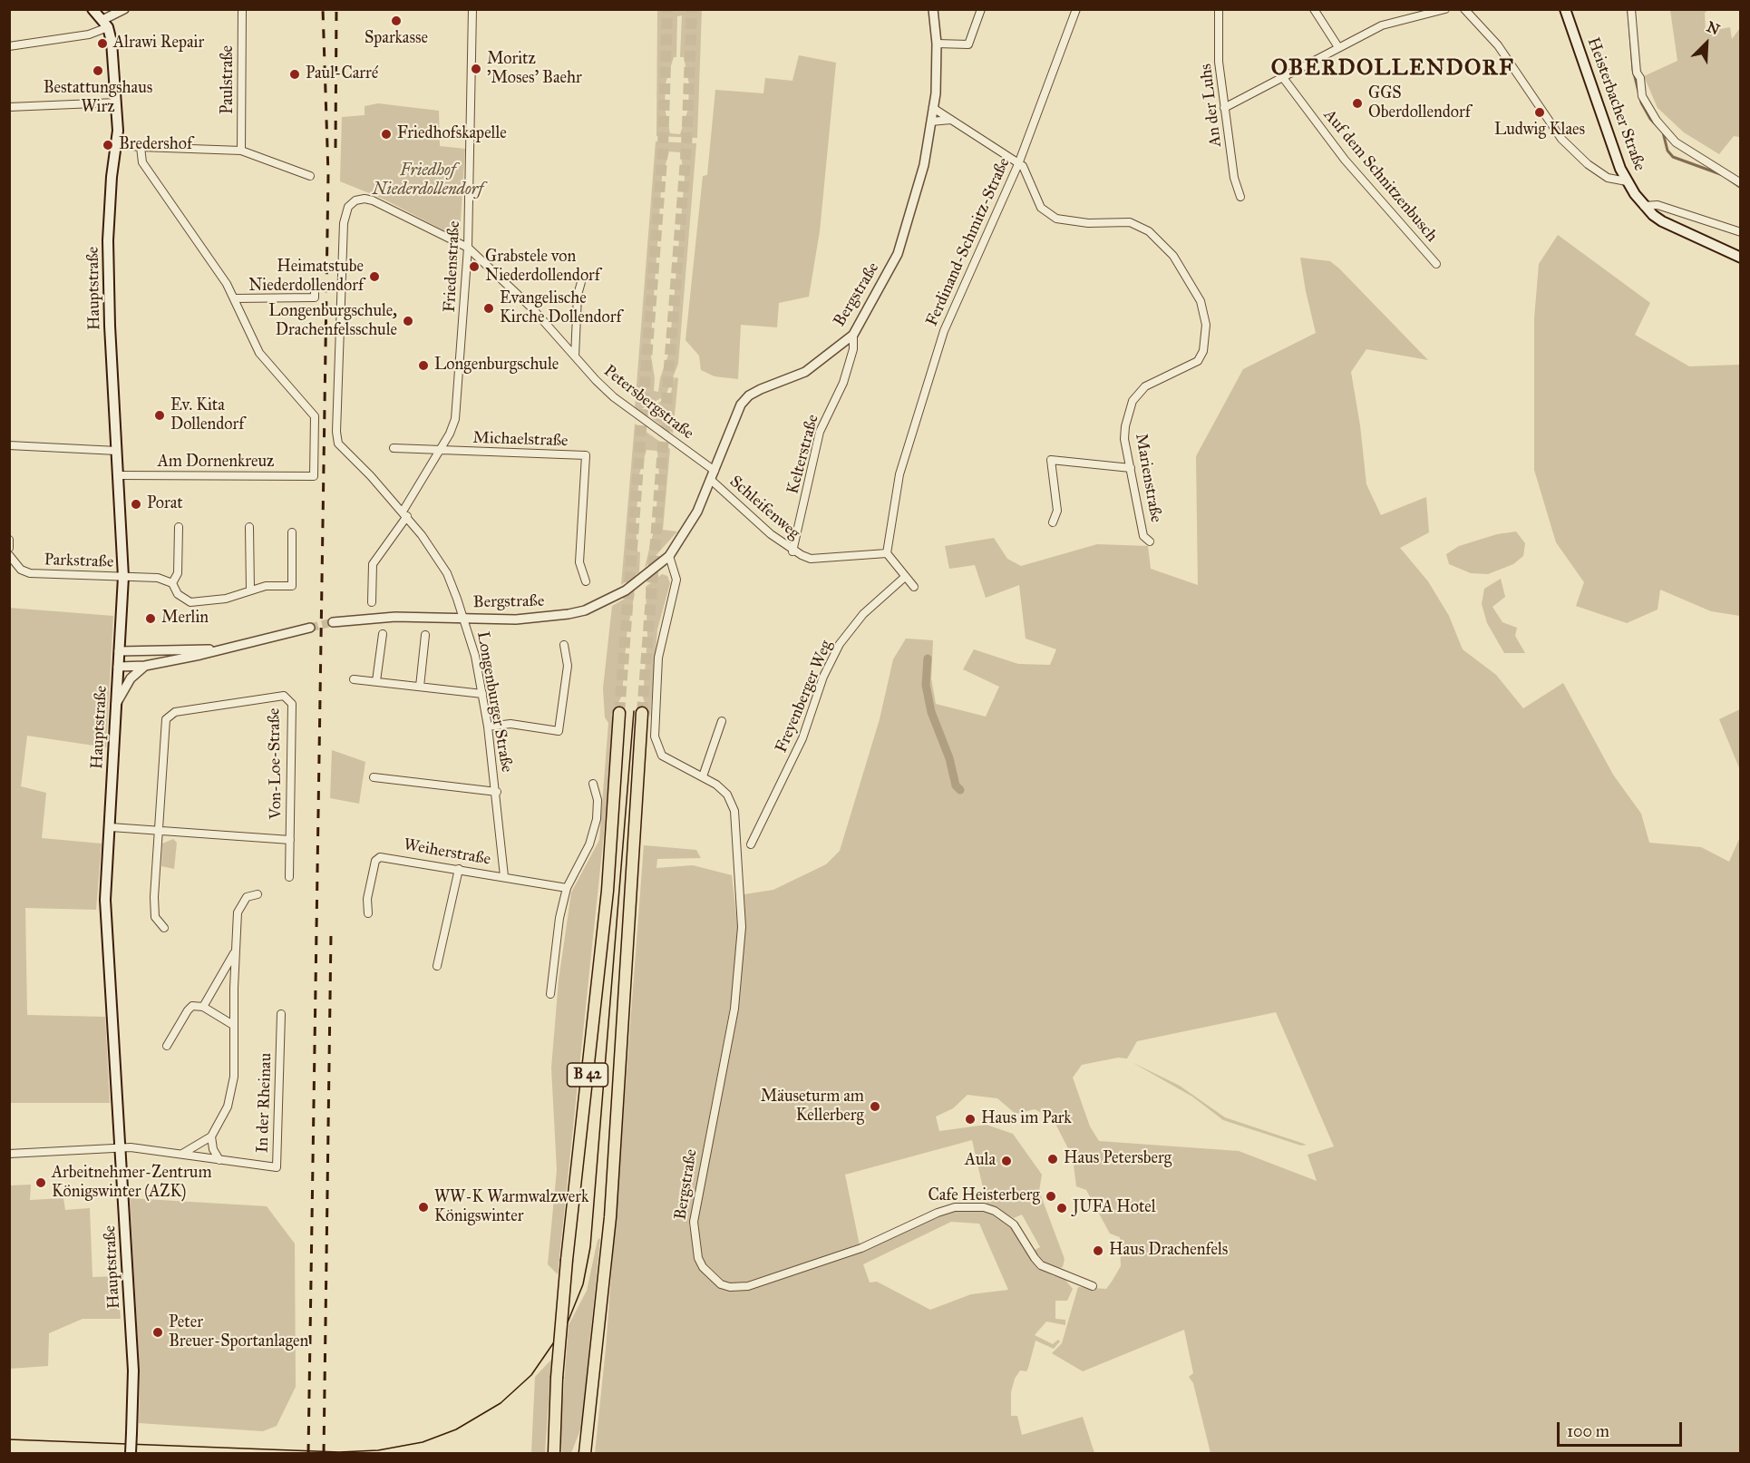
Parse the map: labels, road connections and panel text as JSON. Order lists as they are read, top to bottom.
{
  "streets": {
    "highway": ["B 42"],
    "main road": ["Heisterbacher Straße", "Hauptstraße"],
    "street": [
      "Paulstraße",
      "An der Luhs",
      "Auf dem Schnitzenbusch",
      "Ferdinand-Schmitz-Straße",
      "Friedenstraße",
      "Bergstraße",
      "Petersbergstraße",
      "Michaelstraße",
      "Kelterstraße",
      "Am Dornenkreuz",
      "Marienstraße",
      "Schleifenweg",
      "Parkstraße",
      "Freyenberger Weg",
      "Longenburger Straße",
      "Von-Loe-Straße",
      "Weiherstraße",
      "In der Rheinau"
    ]
  },
  "crossings": [
    ["Ferdinand-Schmitz-Straße", "Marienstraße"],
    ["Ferdinand-Schmitz-Straße", "Schleifenweg"],
    ["Friedenstraße", "Petersbergstraße"],
    ["Friedenstraße", "Michaelstraße"],
    ["Friedenstraße", "Longenburger Straße"],
    ["Hauptstraße", "Am Dornenkreuz"],
    ["Hauptstraße", "Parkstraße"],
    ["Hauptstraße", "Von-Loe-Straße"],
    ["Hauptstraße", "In der Rheinau"],
    ["Bergstraße", "Petersbergstraße"],
    ["Bergstraße", "Kelterstraße"],
    ["Bergstraße", "Marienstraße"],
    ["Bergstraße", "Schleifenweg"],
    ["Bergstraße", "Longenburger Straße"],
    ["Petersbergstraße", "Longenburger Straße"],
    ["Kelterstraße", "Schleifenweg"],
    ["Longenburger Straße", "Weiherstraße"]
  ],
  "districts": ["OBERDOLLENDORF"],
  "parks": ["Friedhof Niederdollendorf"],
  "places": [
    "Sparkasse",
    "Alrawi Repair",
    "Moritz 'Moses' Baehr",
    "Bestattungshaus Wirz",
    "Paul-Carré",
    "GGS Oberdollendorf",
    "Ludwig Klaes",
    "Friedhofskapelle",
    "Bredershof",
    "Grabstele von Niederdollendorf",
    "Heimatstube Niederdollendorf",
    "Evangelische Kirche Dollendorf",
    "Longenburgschule, Drachenfelsschule",
    "Longenburgschule",
    "Ev. Kita Dollendorf",
    "Porat",
    "Merlin",
    "Mäuseturm am Kellerberg",
    "Haus im Park",
    "Haus Petersberg",
    "Aula",
    "Arbeitnehmer-Zentrum Königswinter (AZK)",
    "Cafe Heisterberg",
    "WW-K Warmwalzwerk Königswinter",
    "JUFA Hotel",
    "Haus Drachenfels",
    "Peter Breuer-Sportanlagen"
  ],
  "scale_bar": "100 m",
  "north": "top right"
}
